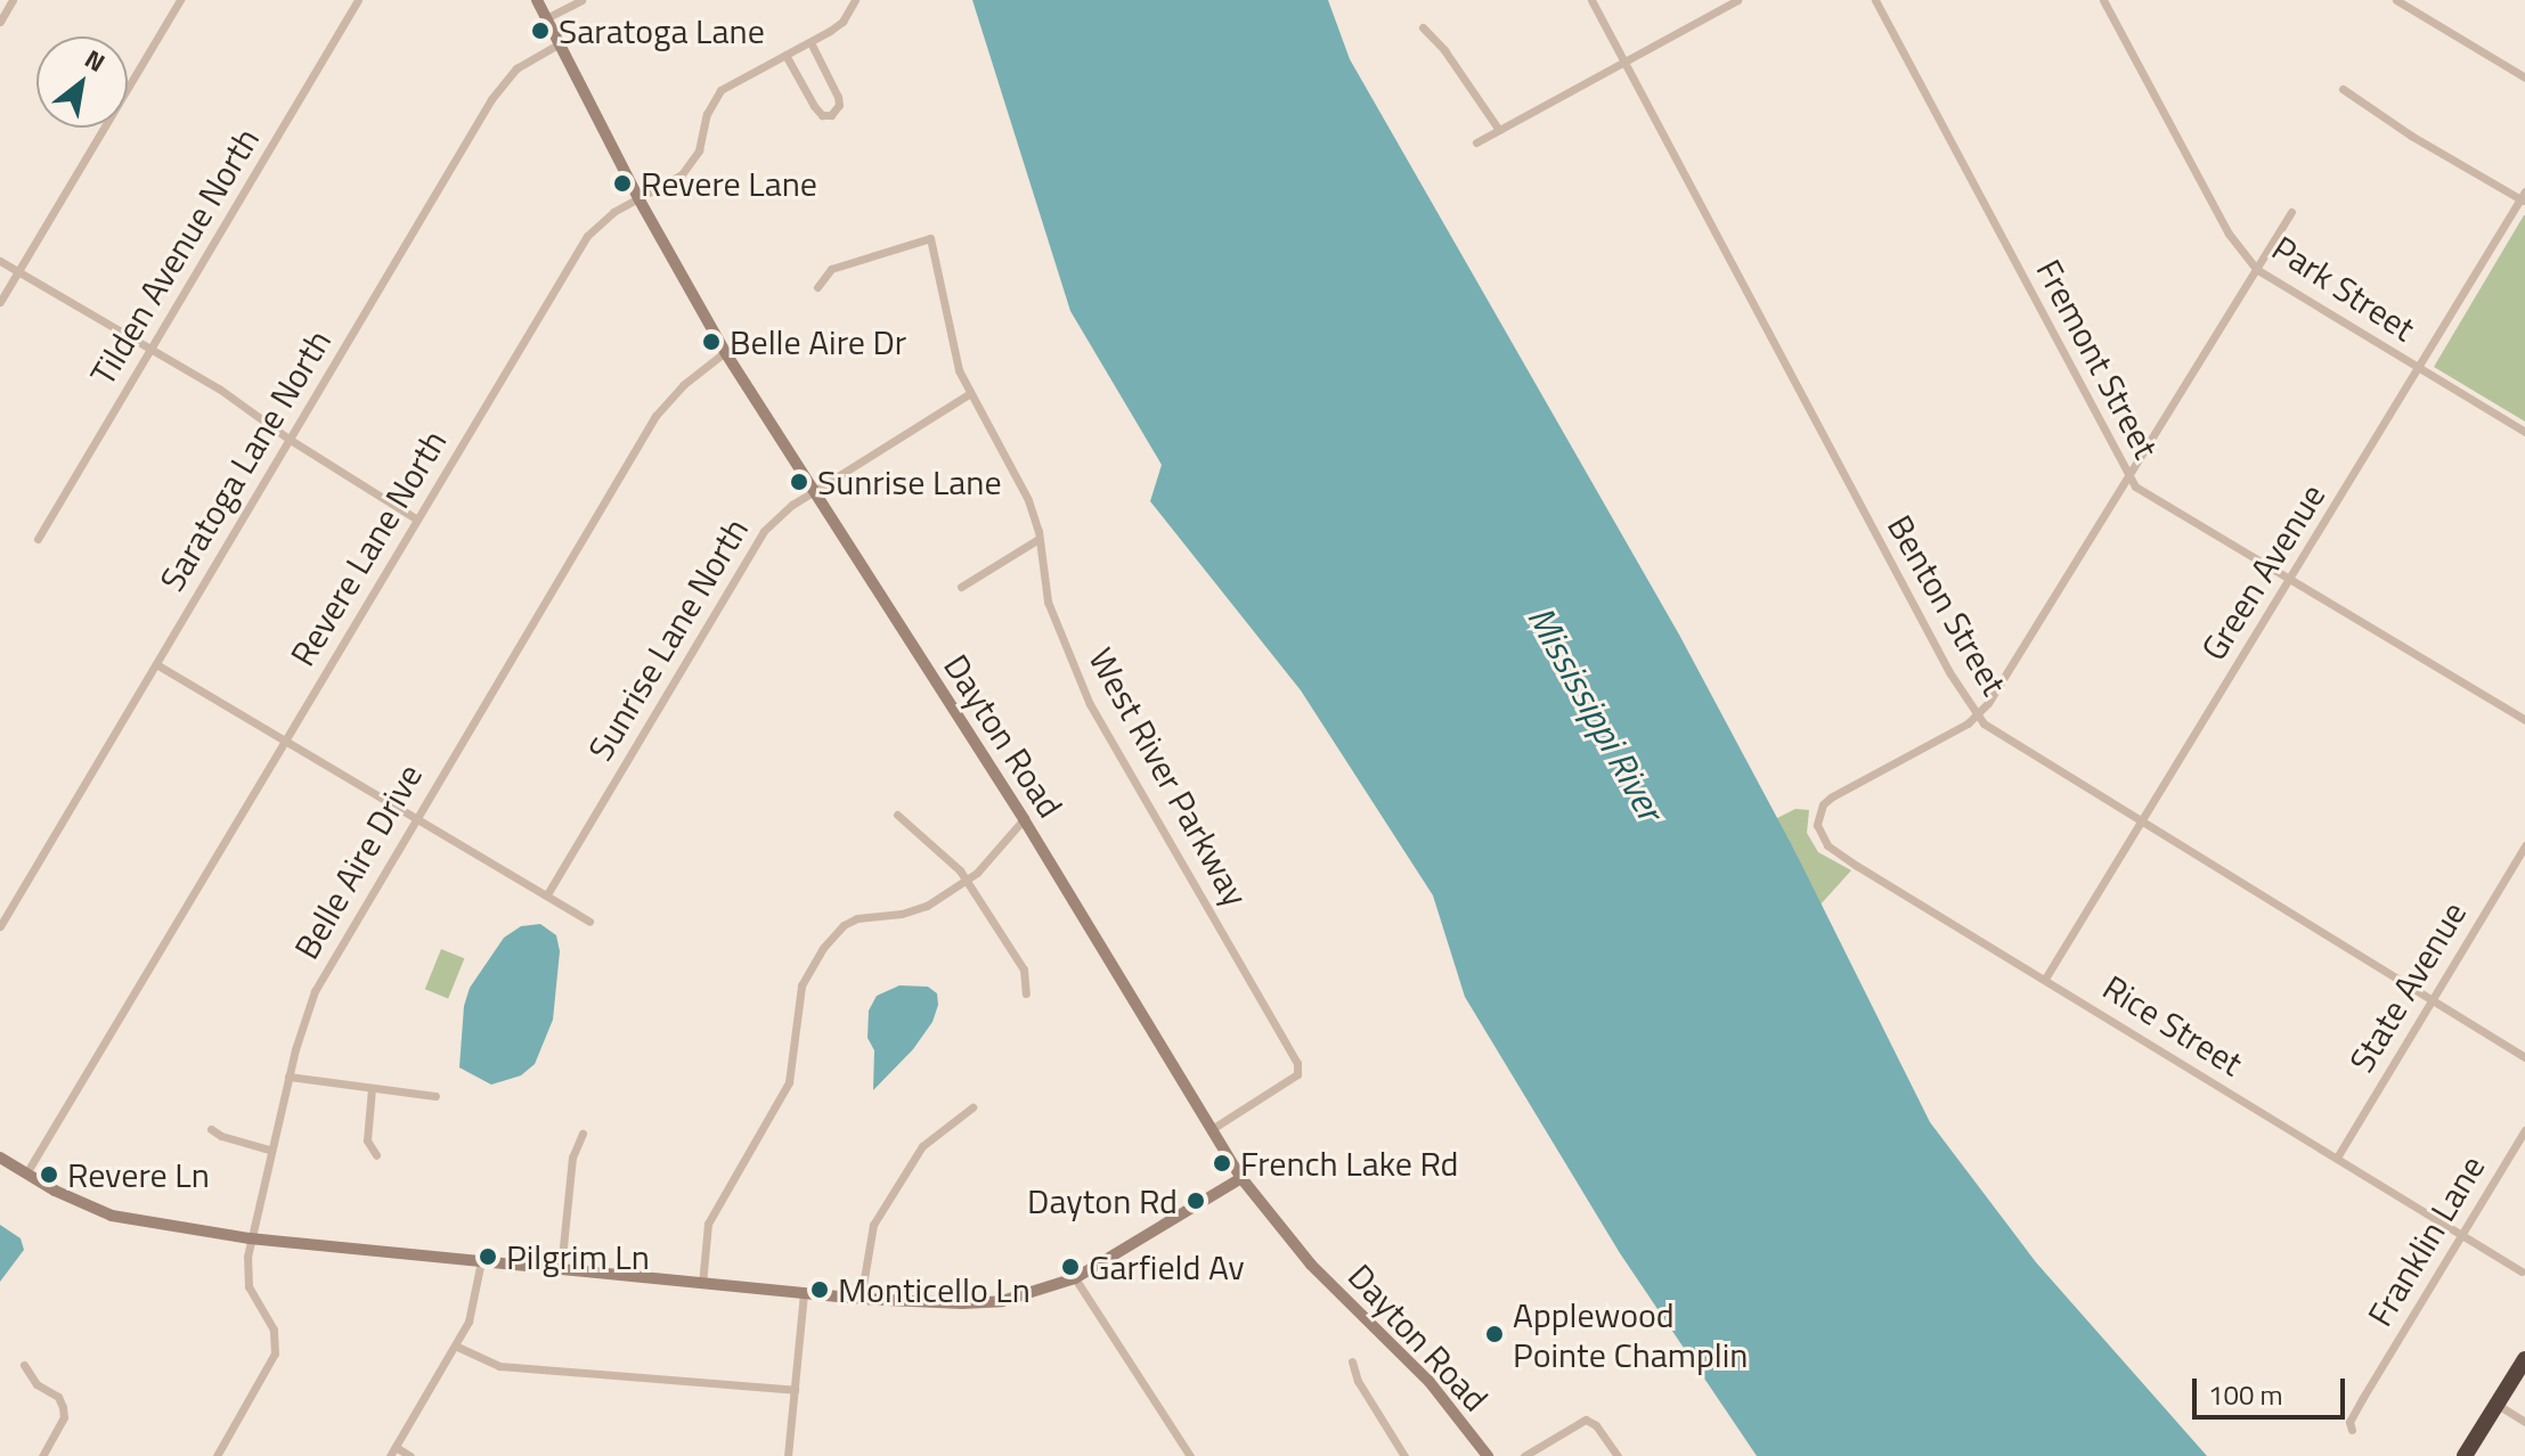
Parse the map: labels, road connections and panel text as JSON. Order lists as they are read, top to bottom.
{
  "streets": {
    "main road": ["Dayton Road"],
    "street": [
      "Tilden Avenue North",
      "Park Street",
      "Fremont Street",
      "Saratoga Lane North",
      "Revere Lane North",
      "Green Avenue",
      "Benton Street",
      "Sunrise Lane North",
      "West River Parkway",
      "Belle Aire Drive",
      "State Avenue",
      "Rice Street",
      "Franklin Lane"
    ]
  },
  "crossings": [
    ["Park Street", "Green Avenue"],
    ["Fremont Street", "Green Avenue"],
    ["Saratoga Lane North", "Dayton Road"],
    ["Revere Lane North", "Dayton Road"],
    ["Green Avenue", "Benton Street"],
    ["Green Avenue", "Rice Street"],
    ["Benton Street", "State Avenue"],
    ["Benton Street", "Rice Street"],
    ["Sunrise Lane North", "Dayton Road"],
    ["Sunrise Lane North", "West River Parkway"],
    ["Dayton Road", "West River Parkway"],
    ["Dayton Road", "Belle Aire Drive"],
    ["State Avenue", "Rice Street"],
    ["Rice Street", "Franklin Lane"]
  ],
  "water": ["Mississippi River"],
  "places": [
    "Saratoga Lane",
    "Revere Lane",
    "Belle Aire Dr",
    "Sunrise Lane",
    "French Lake Rd",
    "Revere Ln",
    "Dayton Rd",
    "Pilgrim Ln",
    "Garfield Av",
    "Monticello Ln",
    "Applewood Pointe Champlin"
  ],
  "scale_bar": "100 m",
  "north": "top right"
}
